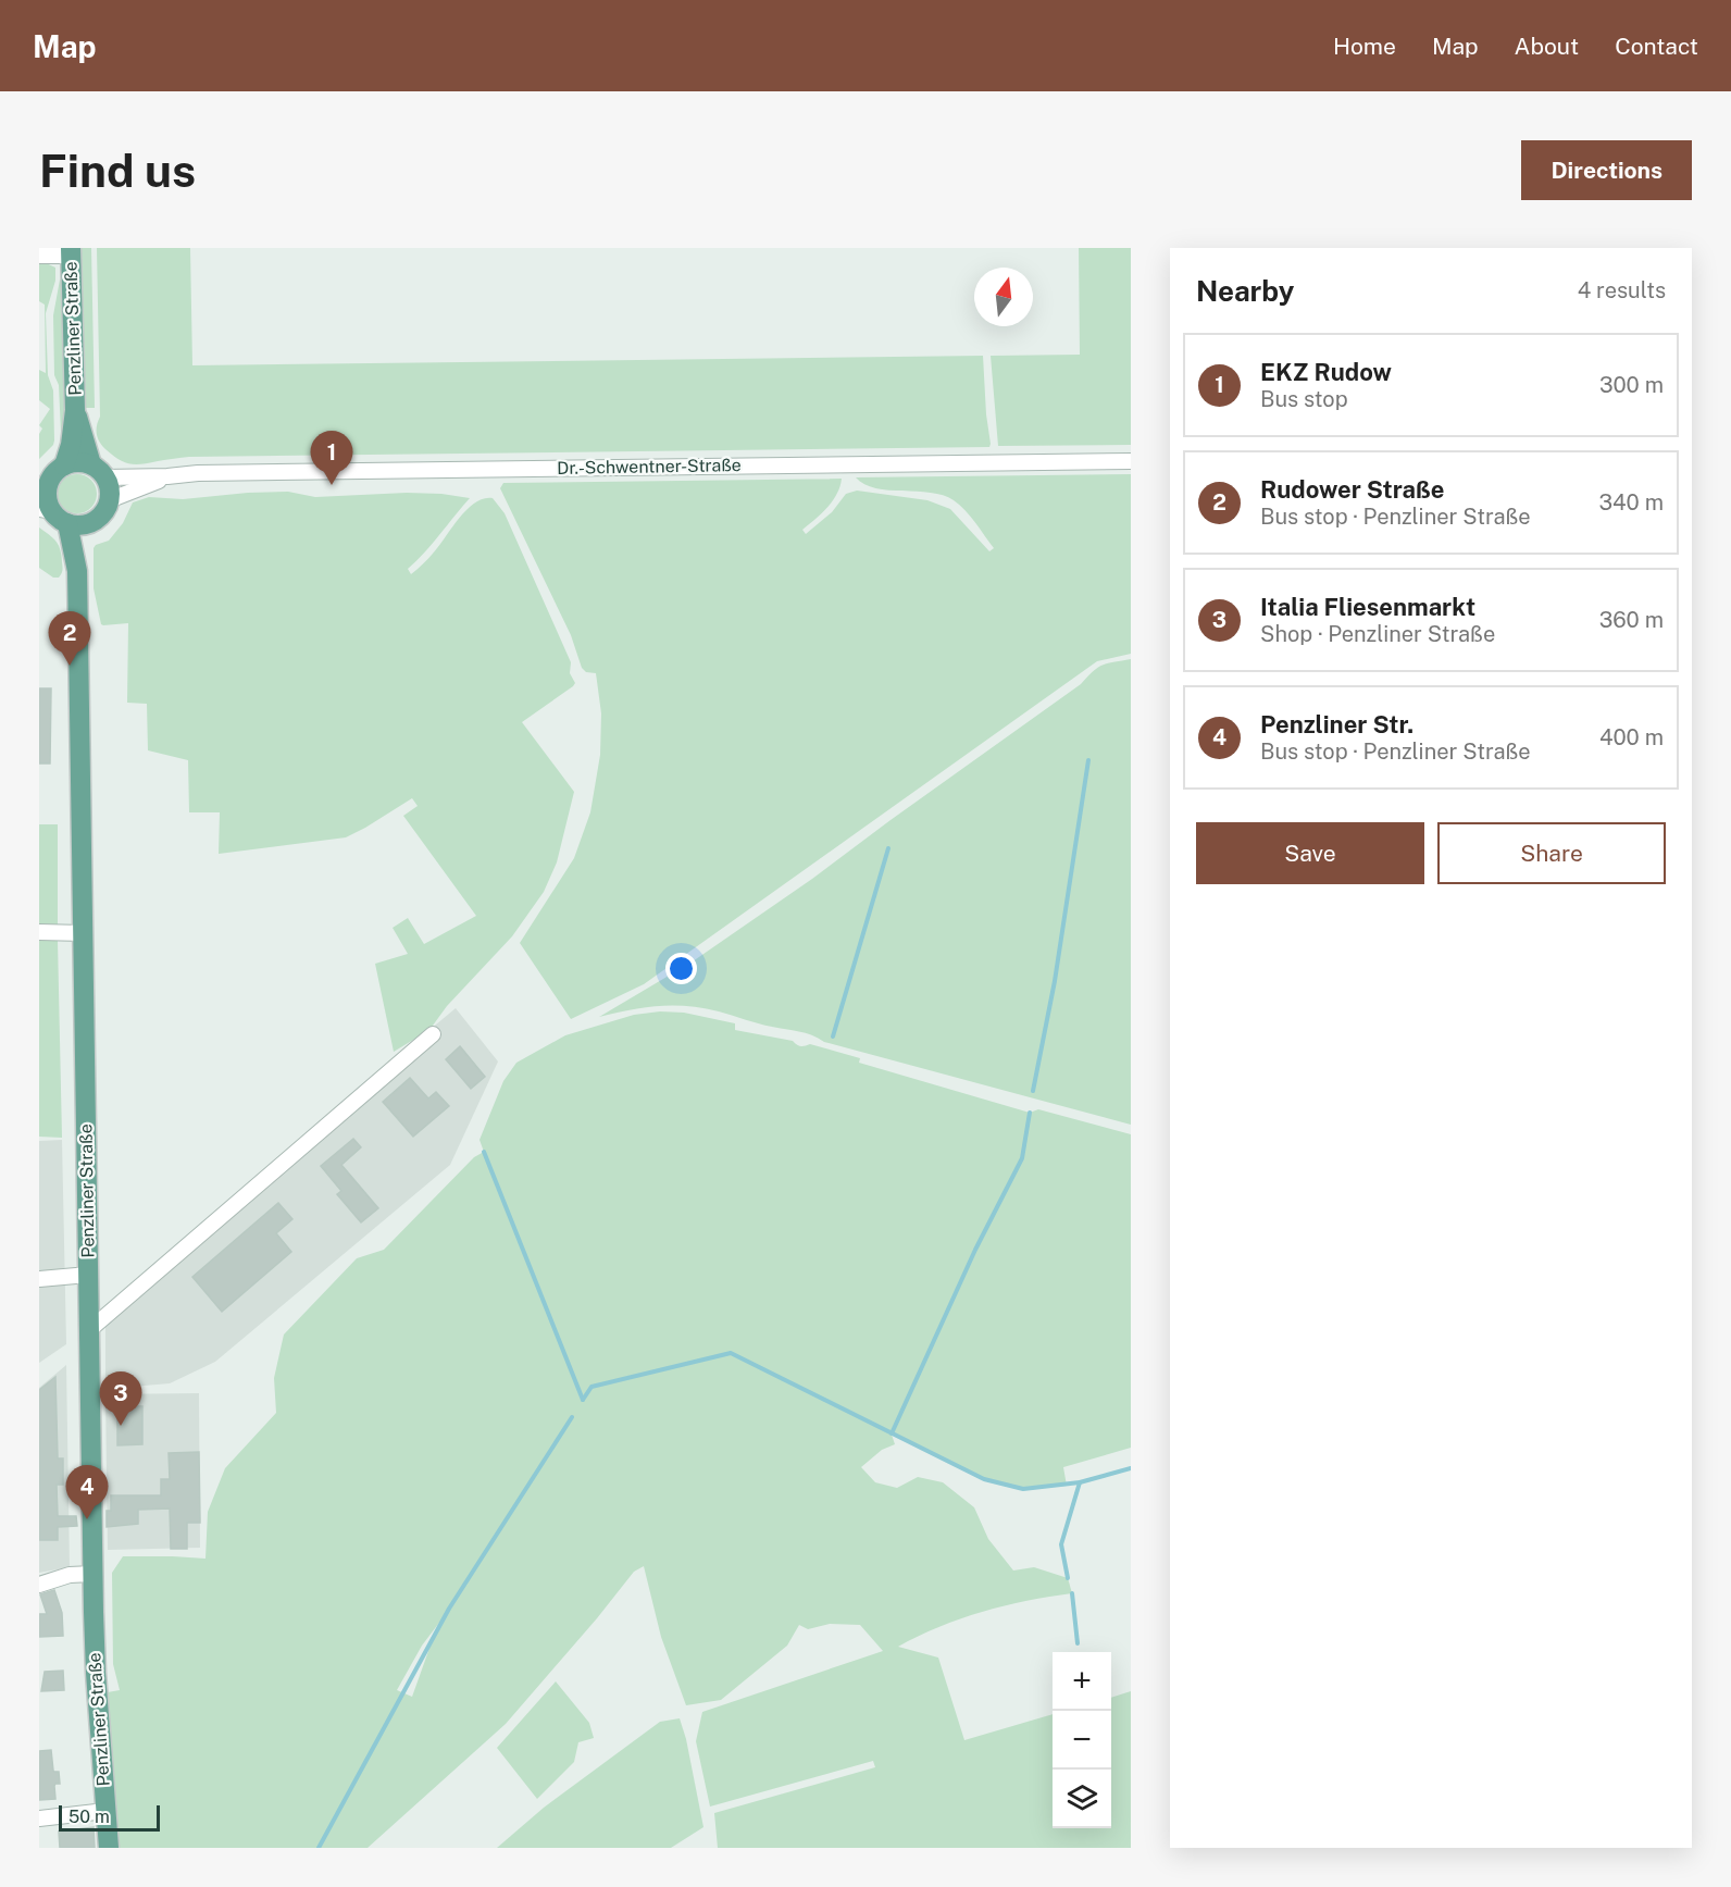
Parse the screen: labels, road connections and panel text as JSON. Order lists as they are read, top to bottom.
{
  "streets": {
    "main road": ["Penzliner Straße"],
    "street": ["Dr.-Schwentner-Straße"]
  },
  "crossings": [
    ["Penzliner Straße", "Dr.-Schwentner-Straße"]
  ],
  "scale_bar": "50 m",
  "north": "top",
  "page": {
    "header": "Map",
    "nav": [
      "Home",
      "Map",
      "About",
      "Contact"
    ],
    "buttons": [
      "Directions",
      ["Save", "Share"]
    ],
    "title": "Find us",
    "heading": ["Nearby", "4 results"],
    "list": [
      {
        "mark": "1",
        "name": "EKZ Rudow",
        "note": "Bus stop",
        "value": "300 m"
      },
      {
        "mark": "2",
        "name": "Rudower Straße",
        "note": "Bus stop · Penzliner Straße",
        "value": "340 m"
      },
      {
        "mark": "3",
        "name": "Italia Fliesenmarkt",
        "note": "Shop · Penzliner Straße",
        "value": "360 m"
      },
      {
        "mark": "4",
        "name": "Penzliner Str.",
        "note": "Bus stop · Penzliner Straße",
        "value": "400 m"
      }
    ],
    "pins": [
      "1",
      "2",
      "3",
      "4"
    ],
    "map_buttons": ["+", "−"],
    "scale": "50 m"
  }
}
